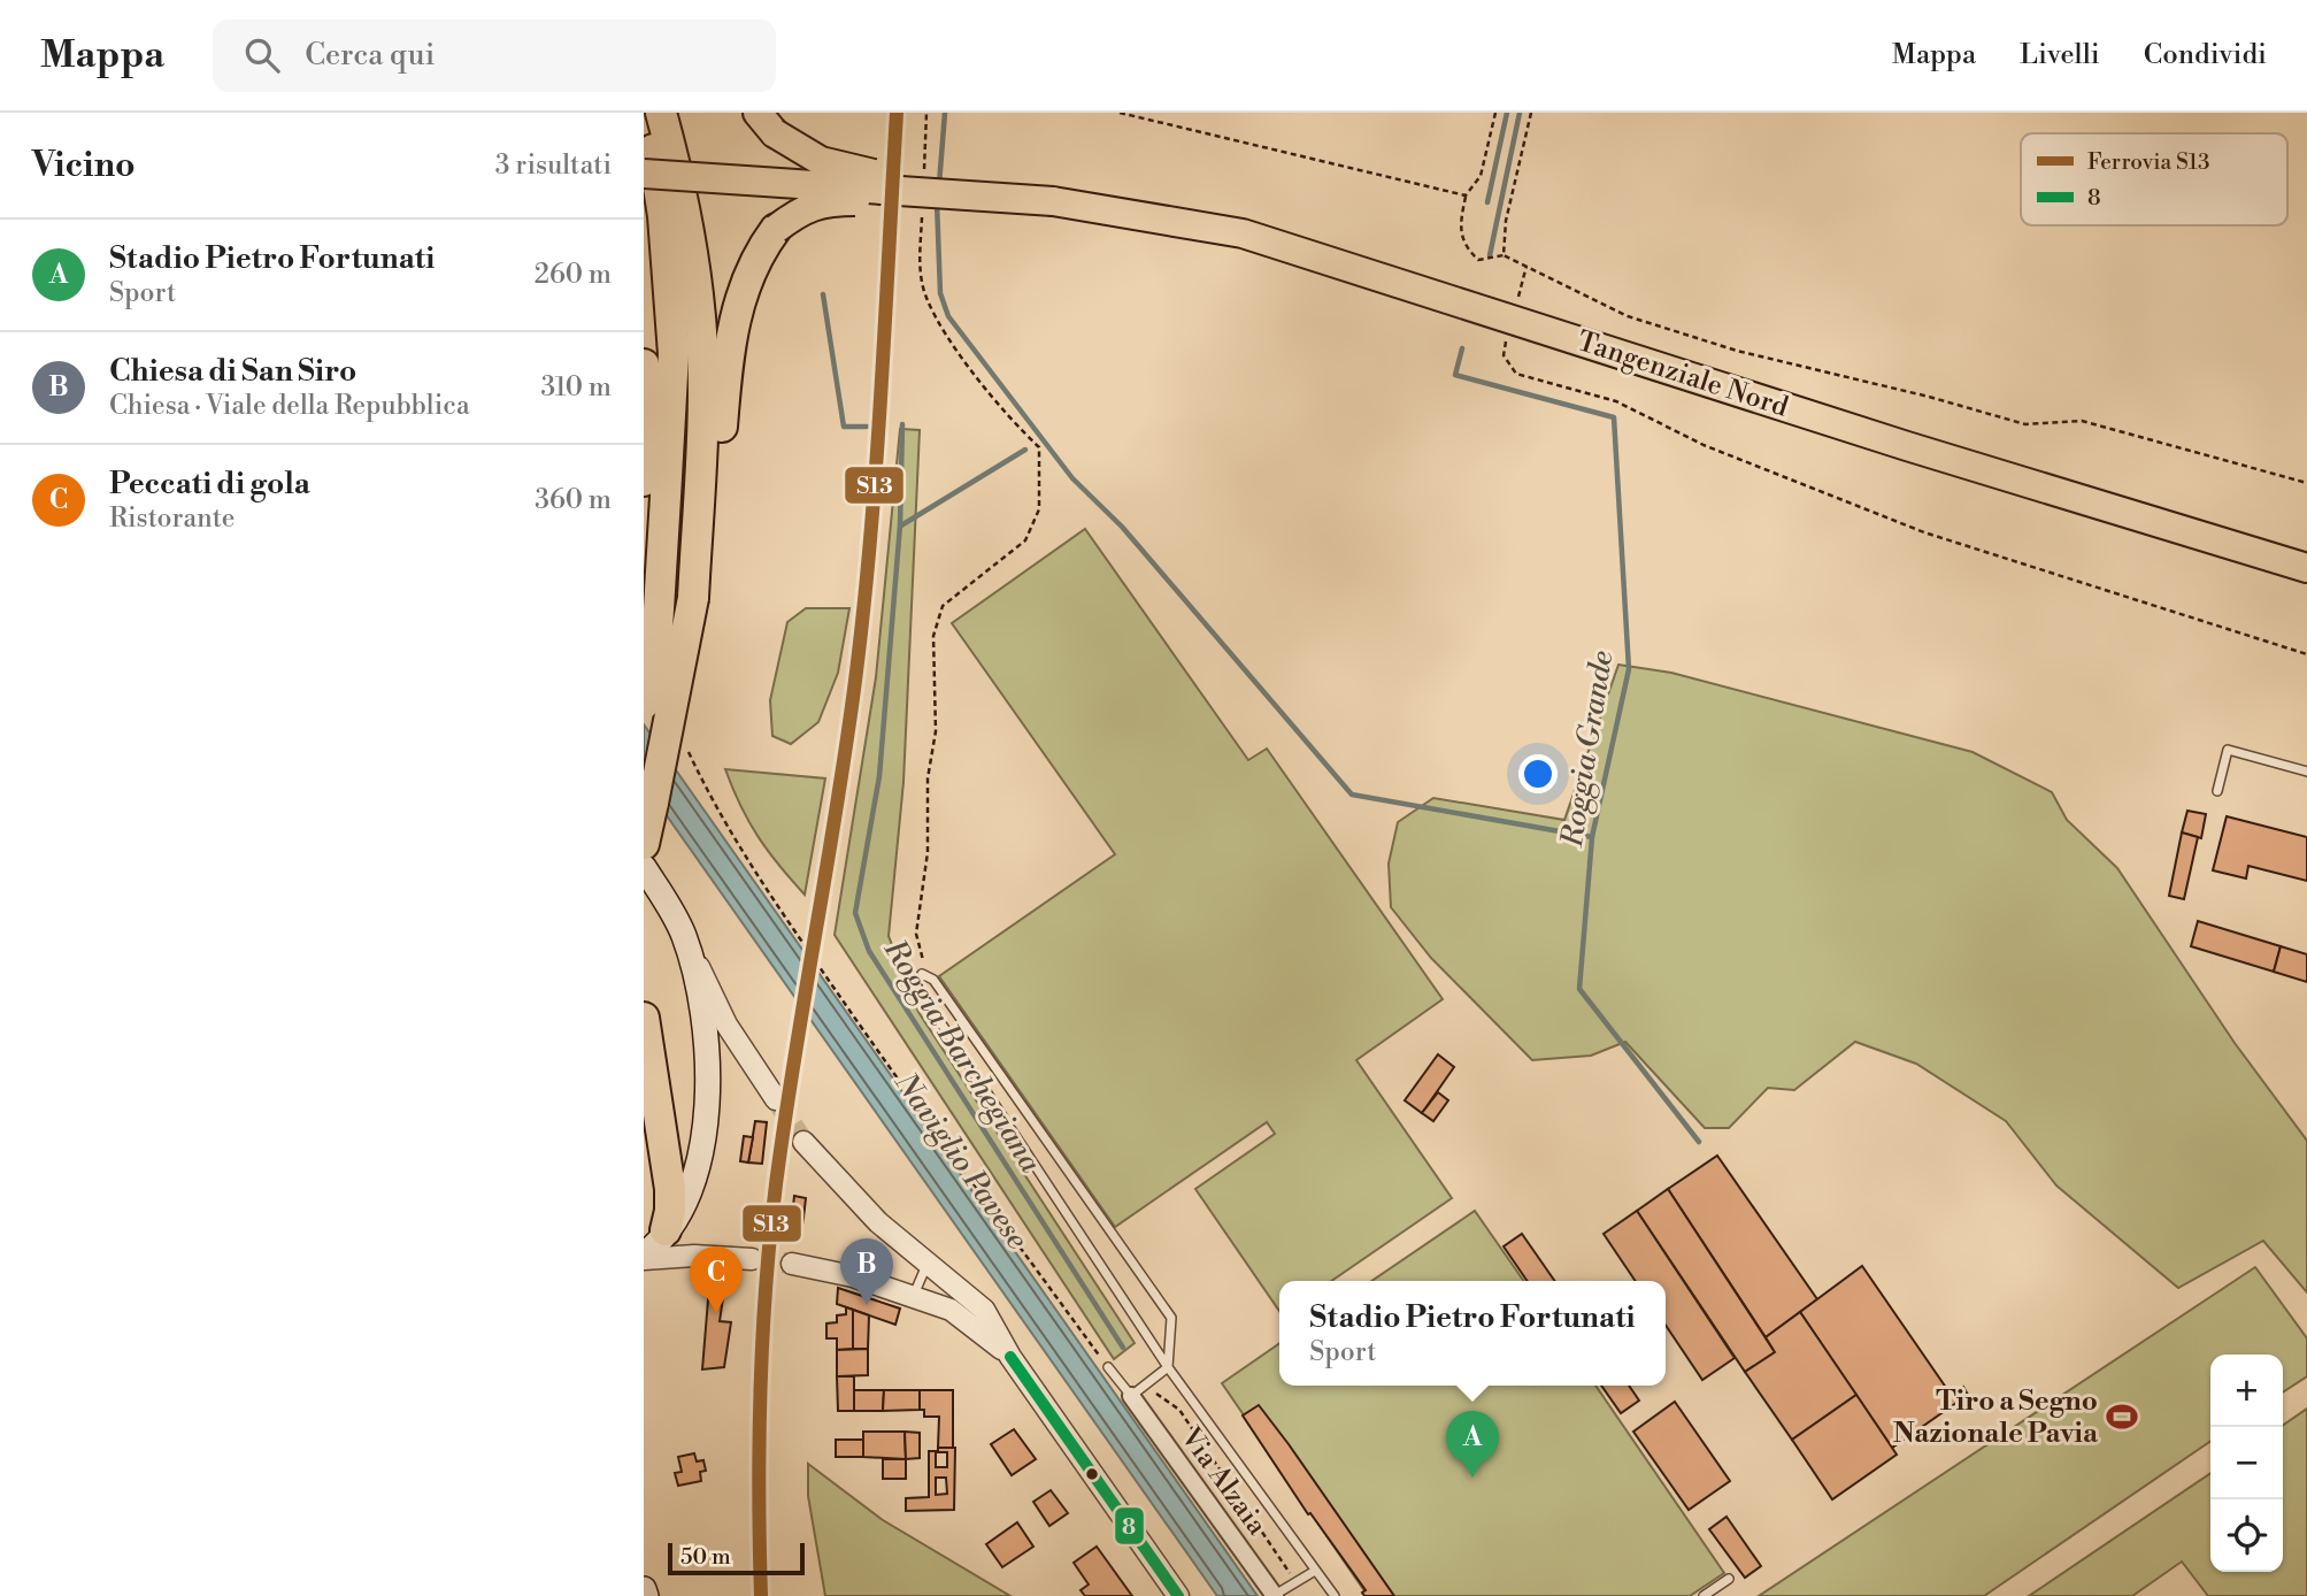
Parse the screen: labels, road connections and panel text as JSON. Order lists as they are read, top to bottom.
{
  "streets": {
    "highway": ["Tangenziale Nord"],
    "street": ["Via Alzaia"]
  },
  "water": ["Roggia Grande", "Roggia Barchegiana", "Naviglio Pavese"],
  "places": {
    "sports": ["Tiro a Segno Nazionale Pavia"]
  },
  "lines": ["rail line S13", "transit line 8"],
  "legend": ["Ferrovia S13", "8"],
  "scale_bar": "50 m",
  "page": {
    "header": "Mappa",
    "search": "Cerca qui",
    "nav": ["Mappa", "Livelli", "Condividi"],
    "heading": ["Vicino", "3 risultati"],
    "list": [
      {
        "mark": "A",
        "name": "Stadio Pietro Fortunati",
        "note": "Sport",
        "value": "260 m"
      },
      {
        "mark": "B",
        "name": "Chiesa di San Siro",
        "note": "Chiesa · Viale della Repubblica",
        "value": "310 m"
      },
      {
        "mark": "C",
        "name": "Peccati di gola",
        "note": "Ristorante",
        "value": "360 m"
      }
    ],
    "pins": ["B", "C", "A"],
    "popup": ["Stadio Pietro Fortunati", "Sport"],
    "map_buttons": ["+", "−"],
    "scale": "50 m"
  }
}
